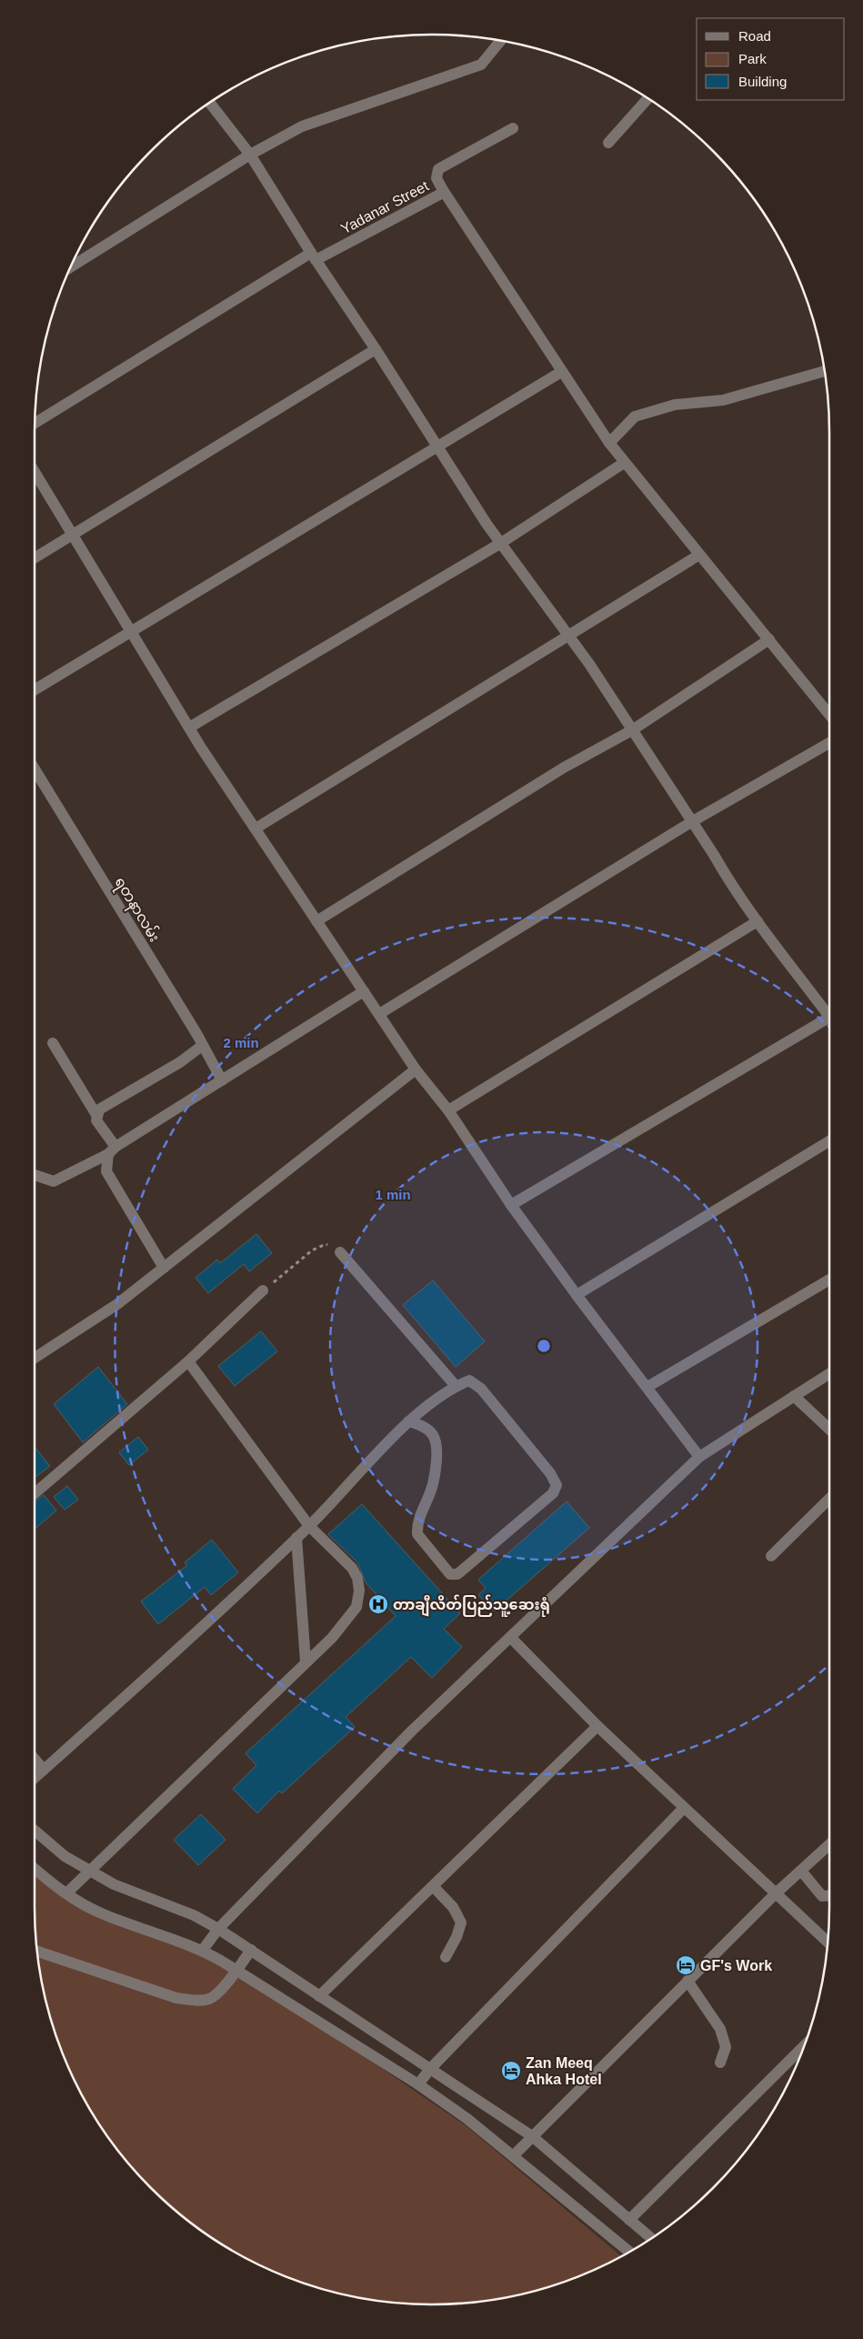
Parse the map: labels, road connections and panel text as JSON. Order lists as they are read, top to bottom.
{
  "streets": {
    "street": ["Yadanar Street", "ရတနာလမ်း"]
  },
  "places": {
    "hospital": ["တာချီလိတ်ပြည်သူ့ဆေးရုံ"],
    "hotel": ["GF's Work", "Zan Meeq Ahka Hotel"]
  },
  "legend": ["Road", "Park", "Building"],
  "rings": ["2 min", "1 min"]
}
